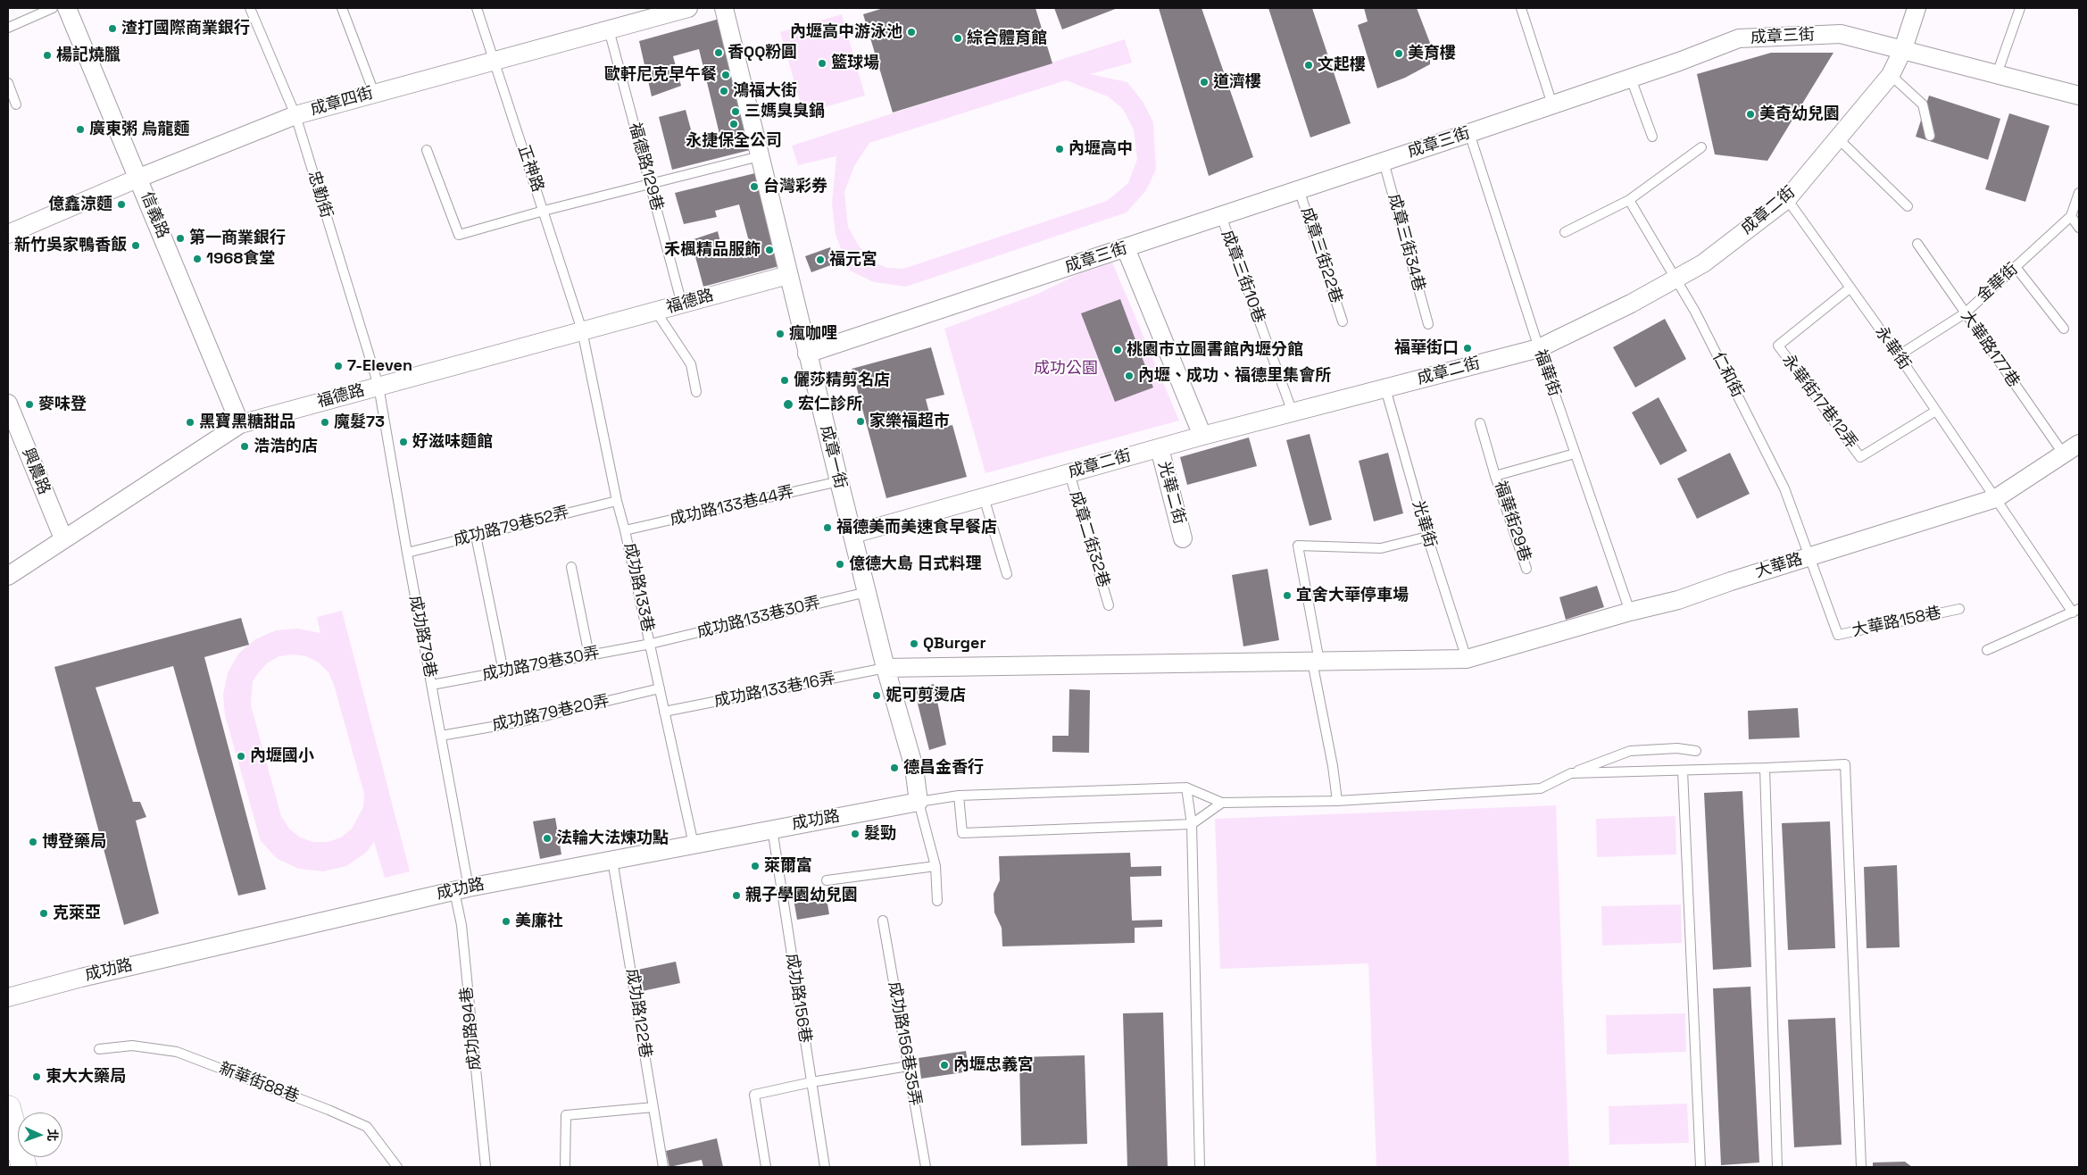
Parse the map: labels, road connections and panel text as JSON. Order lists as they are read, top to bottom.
{
  "streets": {
    "street": [
      "成章三街",
      "成章四街",
      "成章二街",
      "信義路",
      "福德路",
      "成章一街",
      "興農路",
      "光華二街",
      "大華路",
      "成功路"
    ],
    "lane": [
      "福德路129巷",
      "正神路",
      "忠勤街",
      "成章三街34巷",
      "成章三街22巷",
      "成章三街10巷",
      "金華街",
      "永華街",
      "大華路177巷",
      "福華街",
      "仁和街",
      "永華街17巷12弄",
      "成功路133巷44弄",
      "福華街29巷",
      "光華街",
      "成功路79巷52弄",
      "成章二街32巷",
      "成功路133巷",
      "成功路133巷30弄",
      "大華路158巷",
      "成功路79巷",
      "成功路79巷30弄",
      "成功路133巷16弄",
      "成功路79巷20弄",
      "成功路156巷",
      "成功路122巷",
      "成功路94巷",
      "成功路156巷35弄",
      "新華街88巷"
    ]
  },
  "crossings": [
    ["成章三街", "成章二街"],
    ["成章三街", "成章三街34巷"],
    ["成章三街", "成章三街22巷"],
    ["成章三街", "成章三街10巷"],
    ["成章三街", "福華街"],
    ["成章三街", "成章一街"],
    ["成章四街", "福德路129巷"],
    ["成章四街", "正神路"],
    ["成章四街", "忠勤街"],
    ["成章四街", "信義路"],
    ["福德路129巷", "福德路"],
    ["正神路", "福德路"],
    ["正神路", "成功路133巷"],
    ["忠勤街", "福德路"],
    ["忠勤街", "成功路79巷"],
    ["成章二街", "成章三街10巷"],
    ["成章二街", "永華街"],
    ["成章二街", "福華街"],
    ["成章二街", "仁和街"],
    ["成章二街", "成章一街"],
    ["成章二街", "光華二街"],
    ["成章二街", "光華街"],
    ["成章二街", "成章二街32巷"],
    ["信義路", "福德路"],
    ["金華街", "永華街"],
    ["金華街", "大華路177巷"],
    ["福德路", "成章一街"],
    ["福德路", "興農路"],
    ["福德路", "成功路133巷"],
    ["福德路", "成功路79巷"],
    ["永華街", "永華街17巷12弄"],
    ["永華街", "大華路"],
    ["大華路177巷", "大華路"],
    ["福華街", "福華街29巷"],
    ["福華街", "大華路"],
    ["仁和街", "大華路"],
    ["仁和街", "大華路158巷"],
    ["成章一街", "成功路133巷44弄"],
    ["成章一街", "大華路"],
    ["成章一街", "成功路133巷30弄"],
    ["成章一街", "成功路133巷16弄"],
    ["成章一街", "成功路"],
    ["成功路133巷44弄", "成功路133巷"],
    ["光華街", "大華路"],
    ["成功路79巷52弄", "成功路133巷"],
    ["成功路79巷52弄", "成功路79巷"],
    ["大華路", "大華路158巷"],
    ["大華路", "成功路133巷16弄"],
    ["成功路133巷", "成功路133巷30弄"],
    ["成功路133巷", "成功路79巷30弄"],
    ["成功路133巷", "成功路133巷16弄"],
    ["成功路133巷", "成功路79巷20弄"],
    ["成功路133巷", "成功路"],
    ["成功路133巷30弄", "成功路79巷30弄"],
    ["成功路79巷", "成功路79巷30弄"],
    ["成功路79巷", "成功路79巷20弄"],
    ["成功路79巷", "成功路"],
    ["成功路79巷", "成功路94巷"],
    ["成功路", "成功路156巷"],
    ["成功路", "成功路122巷"],
    ["成功路", "成功路94巷"]
  ],
  "parks": ["成功公園"],
  "places": [
    "渣打國際商業銀行",
    "內壢高中游泳池",
    "綜合體育館",
    "香QQ粉圓",
    "美育樓",
    "楊記燒臘",
    "籃球場",
    "文起樓",
    "歐軒尼克早午餐",
    "道濟樓",
    "鴻福大街",
    "三媽臭臭鍋",
    "美奇幼兒園",
    "永捷保全公司",
    "廣東粥 烏龍麵",
    "內壢高中",
    "台灣彩券",
    "億鑫涼麵",
    "第一商業銀行",
    "新竹吳家鴨香飯",
    "禾楓精品服飾",
    "1968食堂",
    "福元宮",
    "瘋咖哩",
    "福華街口",
    "桃園市立圖書館內壢分館",
    "7-Eleven",
    "內壢、成功、福德里集會所",
    "儷莎精剪名店",
    "麥味登",
    "宏仁診所",
    "家樂福超市",
    "黑寶黑糖甜品",
    "魔髮73",
    "好滋味麵館",
    "浩浩的店",
    "福德美而美速食早餐店",
    "億德大島 日式料理",
    "宜舍大華停車場",
    "QBurger",
    "妮可剪燙店",
    "內壢國小",
    "德昌金香行",
    "髮勁",
    "法輪大法煉功點",
    "博登藥局",
    "萊爾富",
    "親子學園幼兒園",
    "克萊亞",
    "美廉社",
    "內壢忠義宮",
    "東大大藥局"
  ],
  "north": "right"
}
